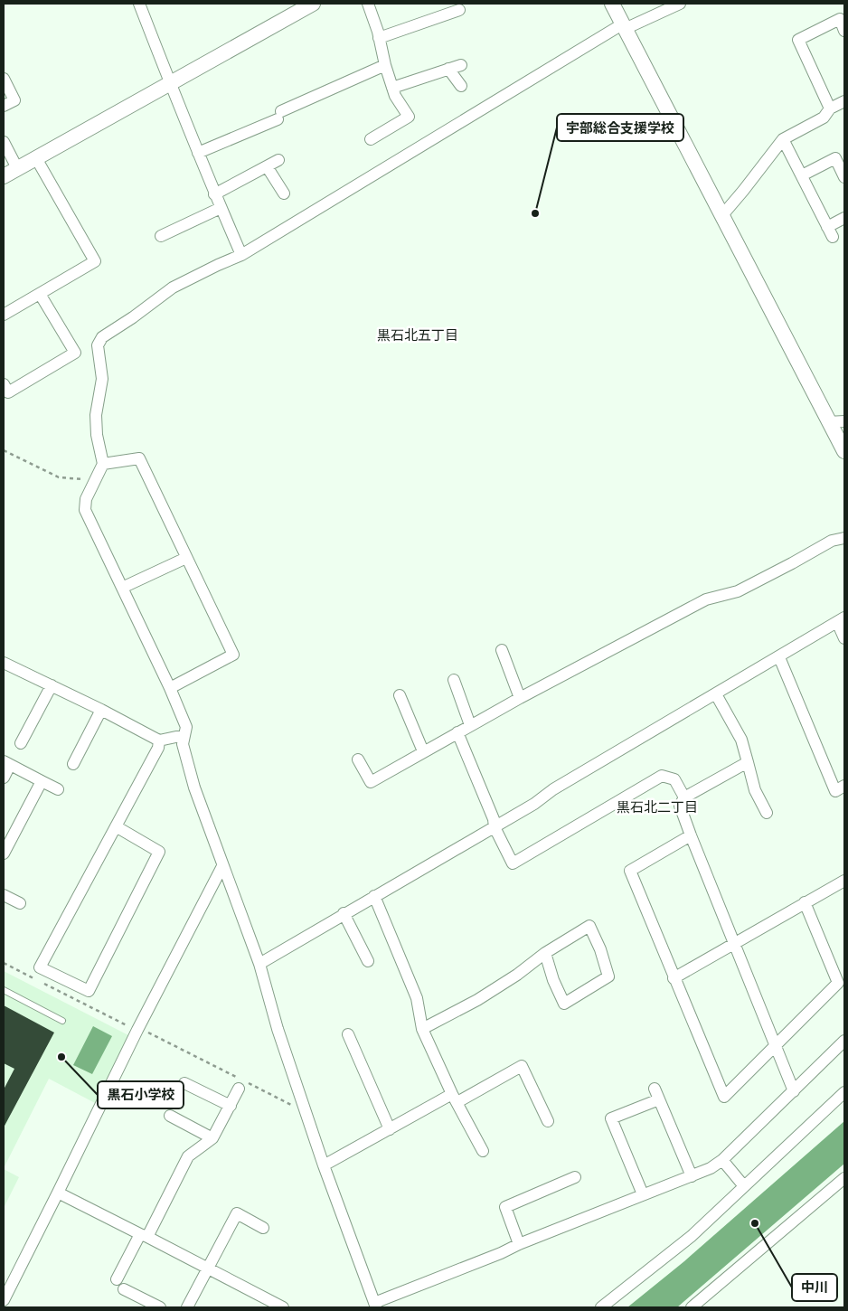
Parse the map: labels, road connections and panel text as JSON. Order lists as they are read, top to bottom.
{
  "districts": ["黒石北五丁目", "黒石北二丁目"],
  "places": ["宇部総合支援学校", "黒石小学校", "中川"]
}
